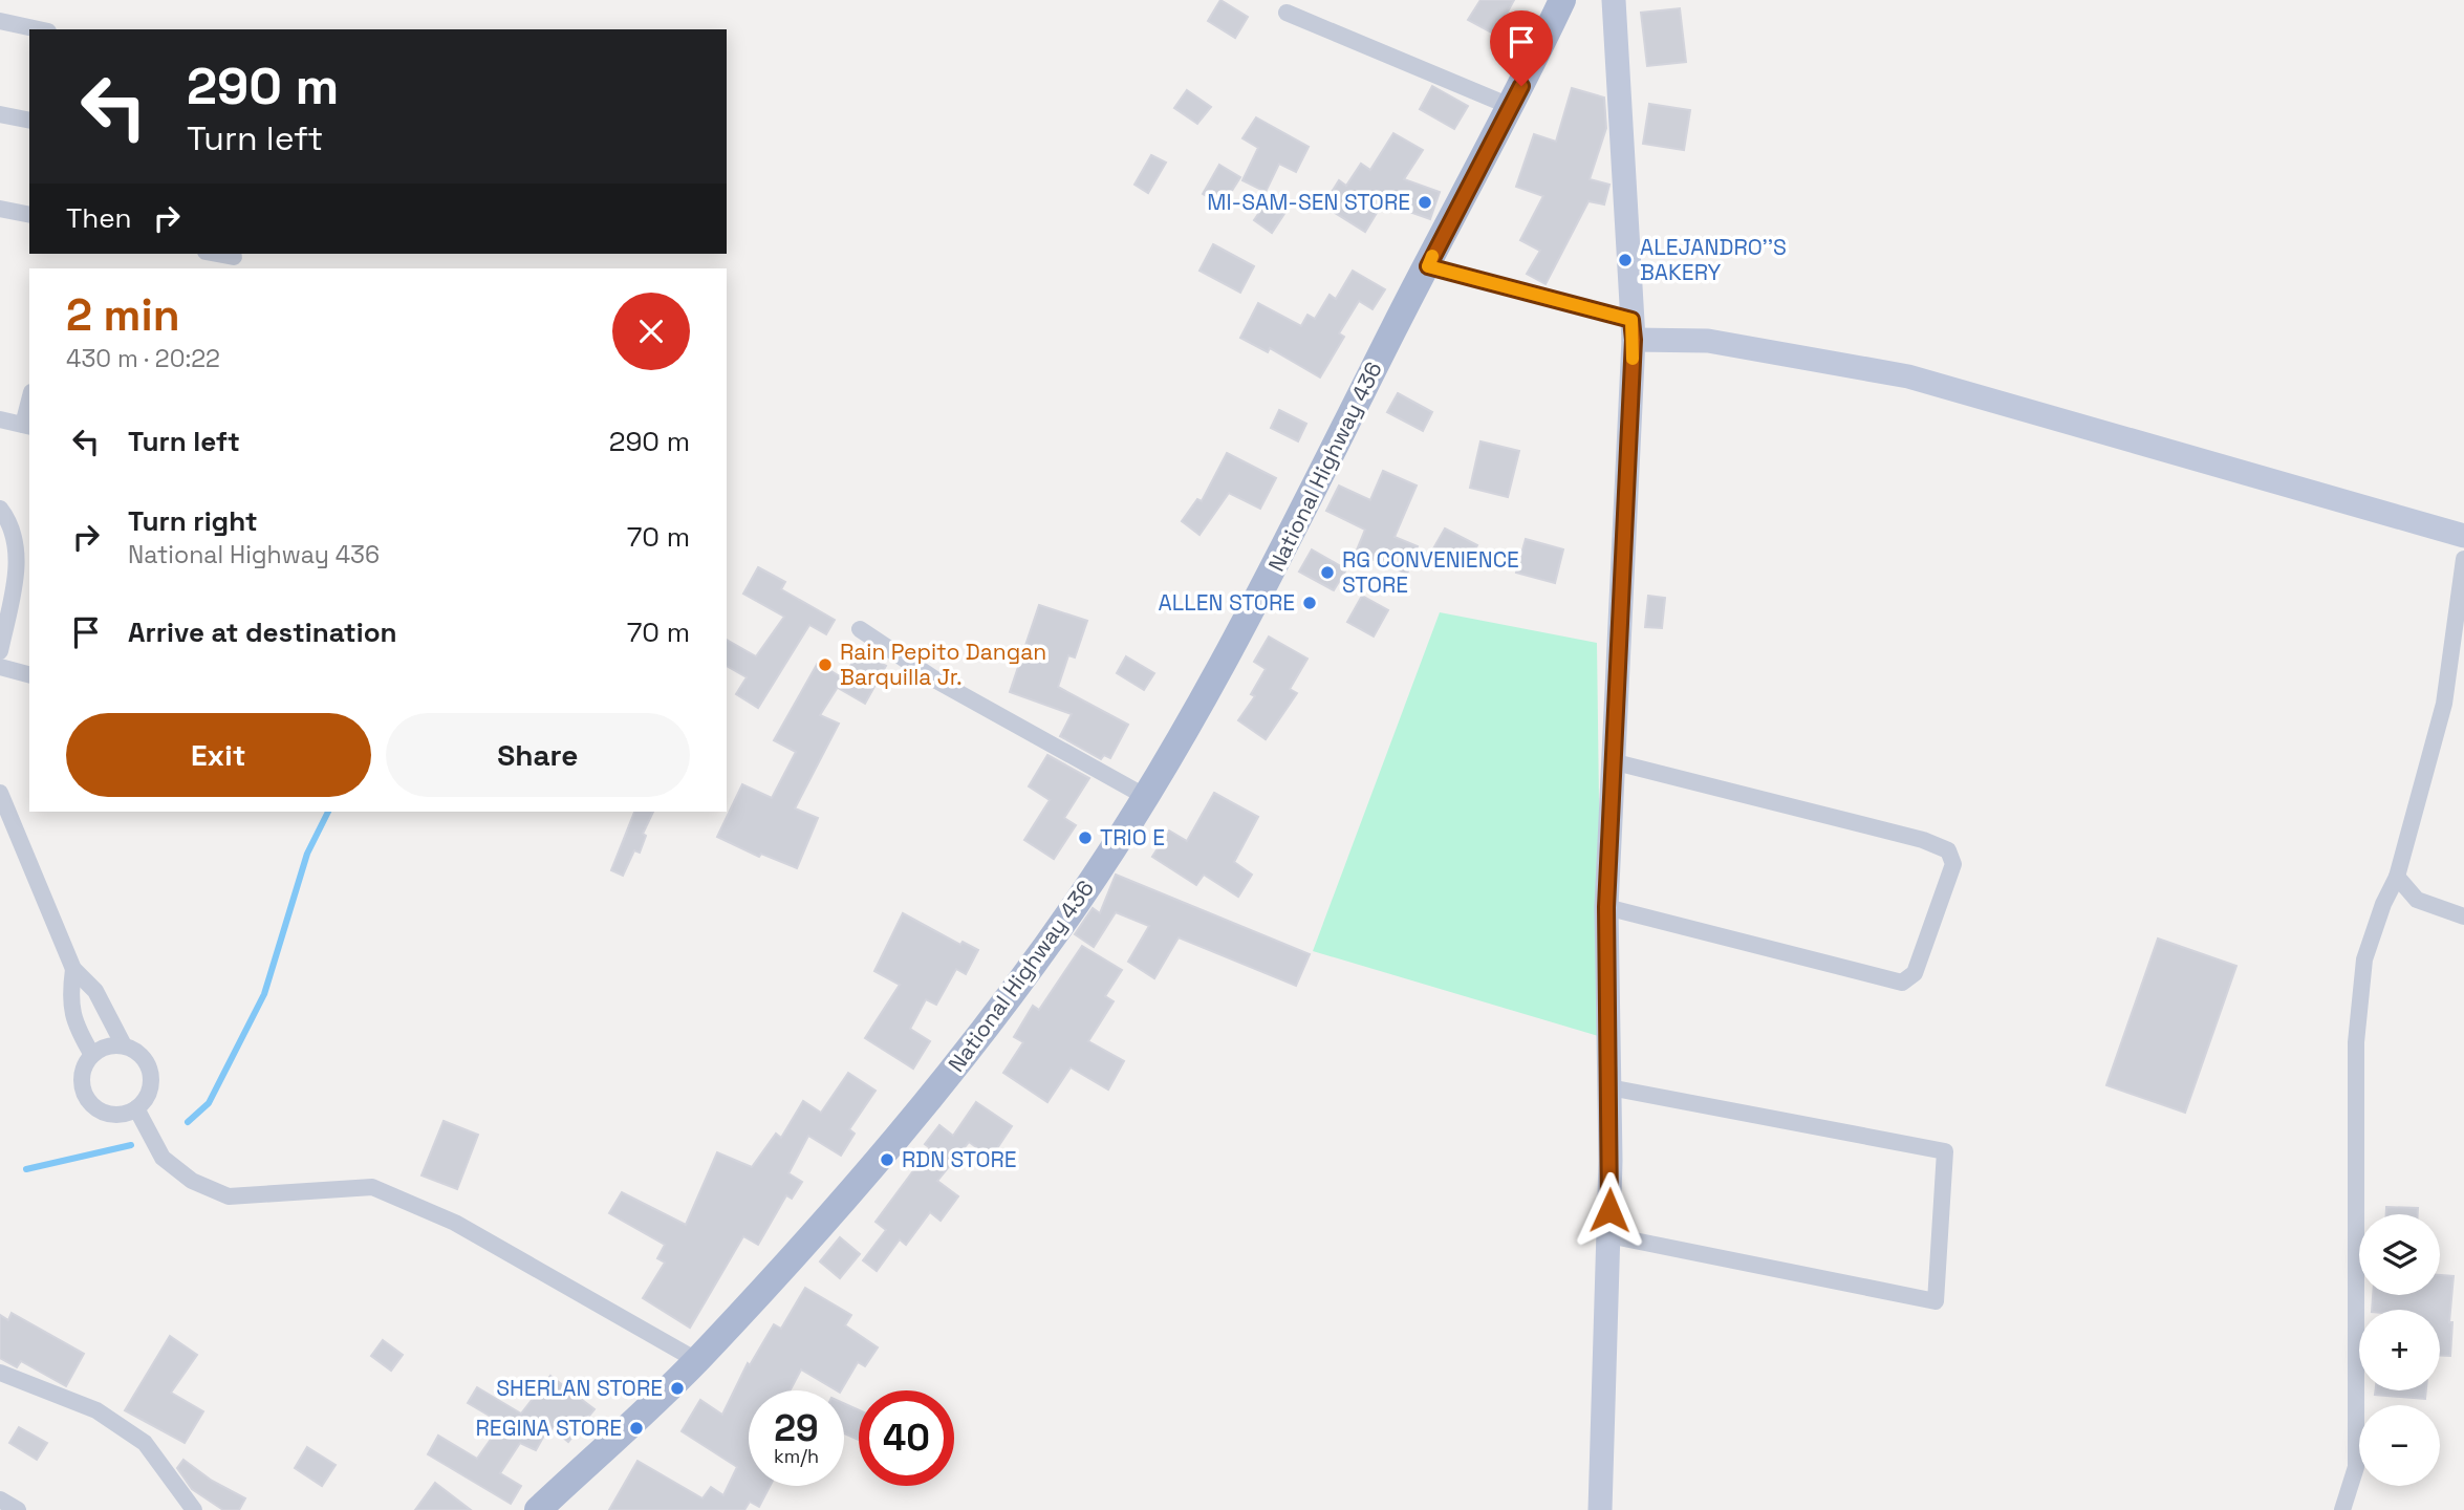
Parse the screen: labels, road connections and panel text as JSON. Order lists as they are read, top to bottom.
{
  "streets": {
    "main road": ["National Highway 436"]
  },
  "places": [
    "MI-SAM-SEN STORE",
    "ALEJANDRO''S BAKERY",
    "RG CONVENIENCE STORE",
    "ALLEN STORE",
    "Rain Pepito Dangan Barquilla Jr.",
    "TRIO E",
    "RDN STORE",
    "SHERLAN STORE",
    "REGINA STORE"
  ],
  "page": {
    "turn": ["290 m", "Turn left"],
    "then": "Then",
    "heading": ["2 min", "430 m · 20:22"],
    "list": [
      {
        "name": "Turn left",
        "value": "290 m"
      },
      {
        "name": "Turn right",
        "note": "National Highway 436",
        "value": "70 m"
      },
      {
        "name": "Arrive at destination",
        "value": "70 m"
      }
    ],
    "buttons": ["Exit", "Share"],
    "map_buttons": ["+", "−"],
    "speed": "29 km/h",
    "limit": "40"
  }
}
